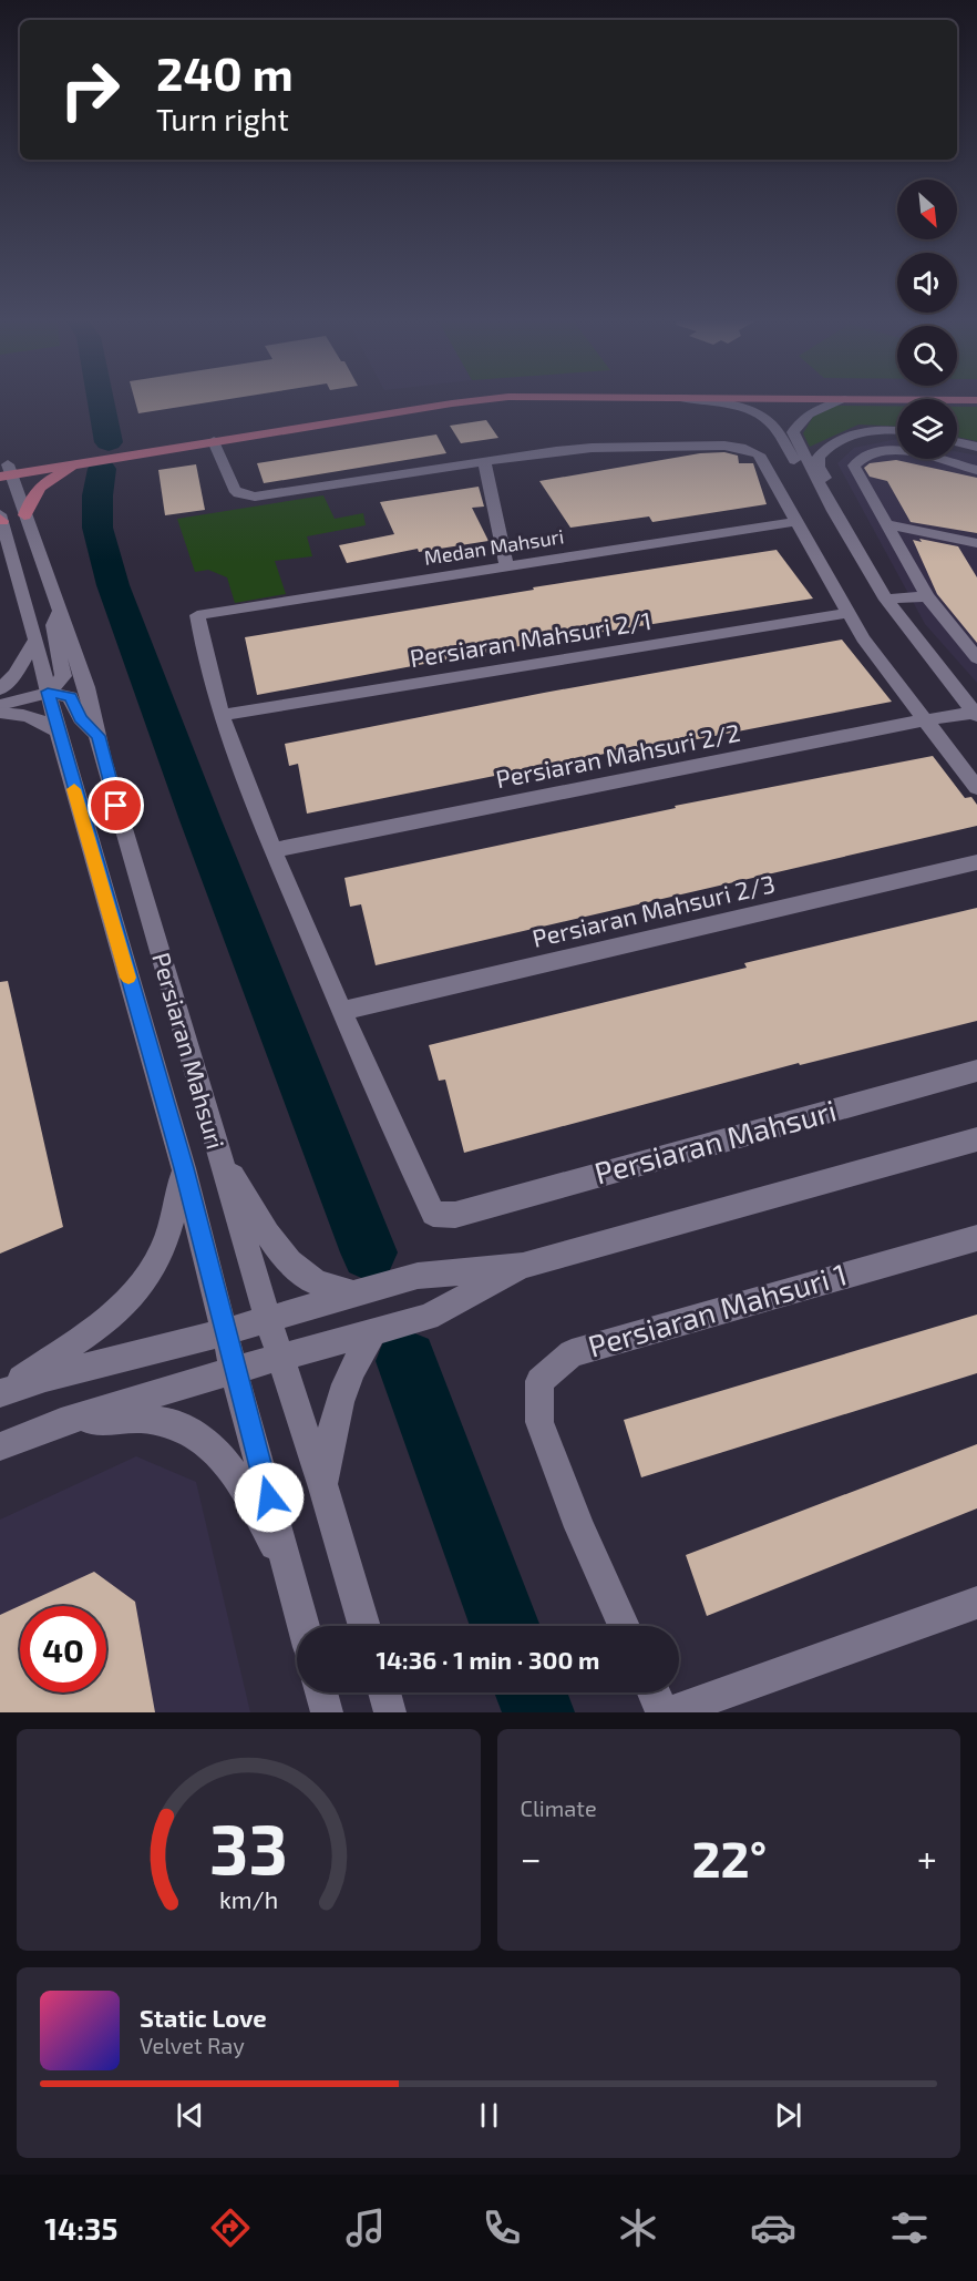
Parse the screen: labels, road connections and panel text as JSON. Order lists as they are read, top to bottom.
{
  "streets": {
    "street": [
      "Medan Mahsuri",
      "Persiaran Mahsuri 2/1",
      "Persiaran Mahsuri 2/2",
      "Persiaran Mahsuri 2/3",
      "Persiaran Mahsuri",
      "Persiaran Mahsuri 1"
    ]
  },
  "crossings": [
    ["Medan Mahsuri", "Persiaran Mahsuri 2/1"],
    ["Persiaran Mahsuri 2/3", "Persiaran Mahsuri"]
  ],
  "north": "bottom right",
  "page": {
    "turn": ["240 m", "Turn right"],
    "limit": "40",
    "trip": "14:36 · 1 min · 300 m",
    "tile": "Climate",
    "heat": ["−", "22°", "+"],
    "song": ["Static Love", "Velvet Ray"],
    "tabs": "14:35",
    "gauge": ["33", "km/h"]
  }
}
